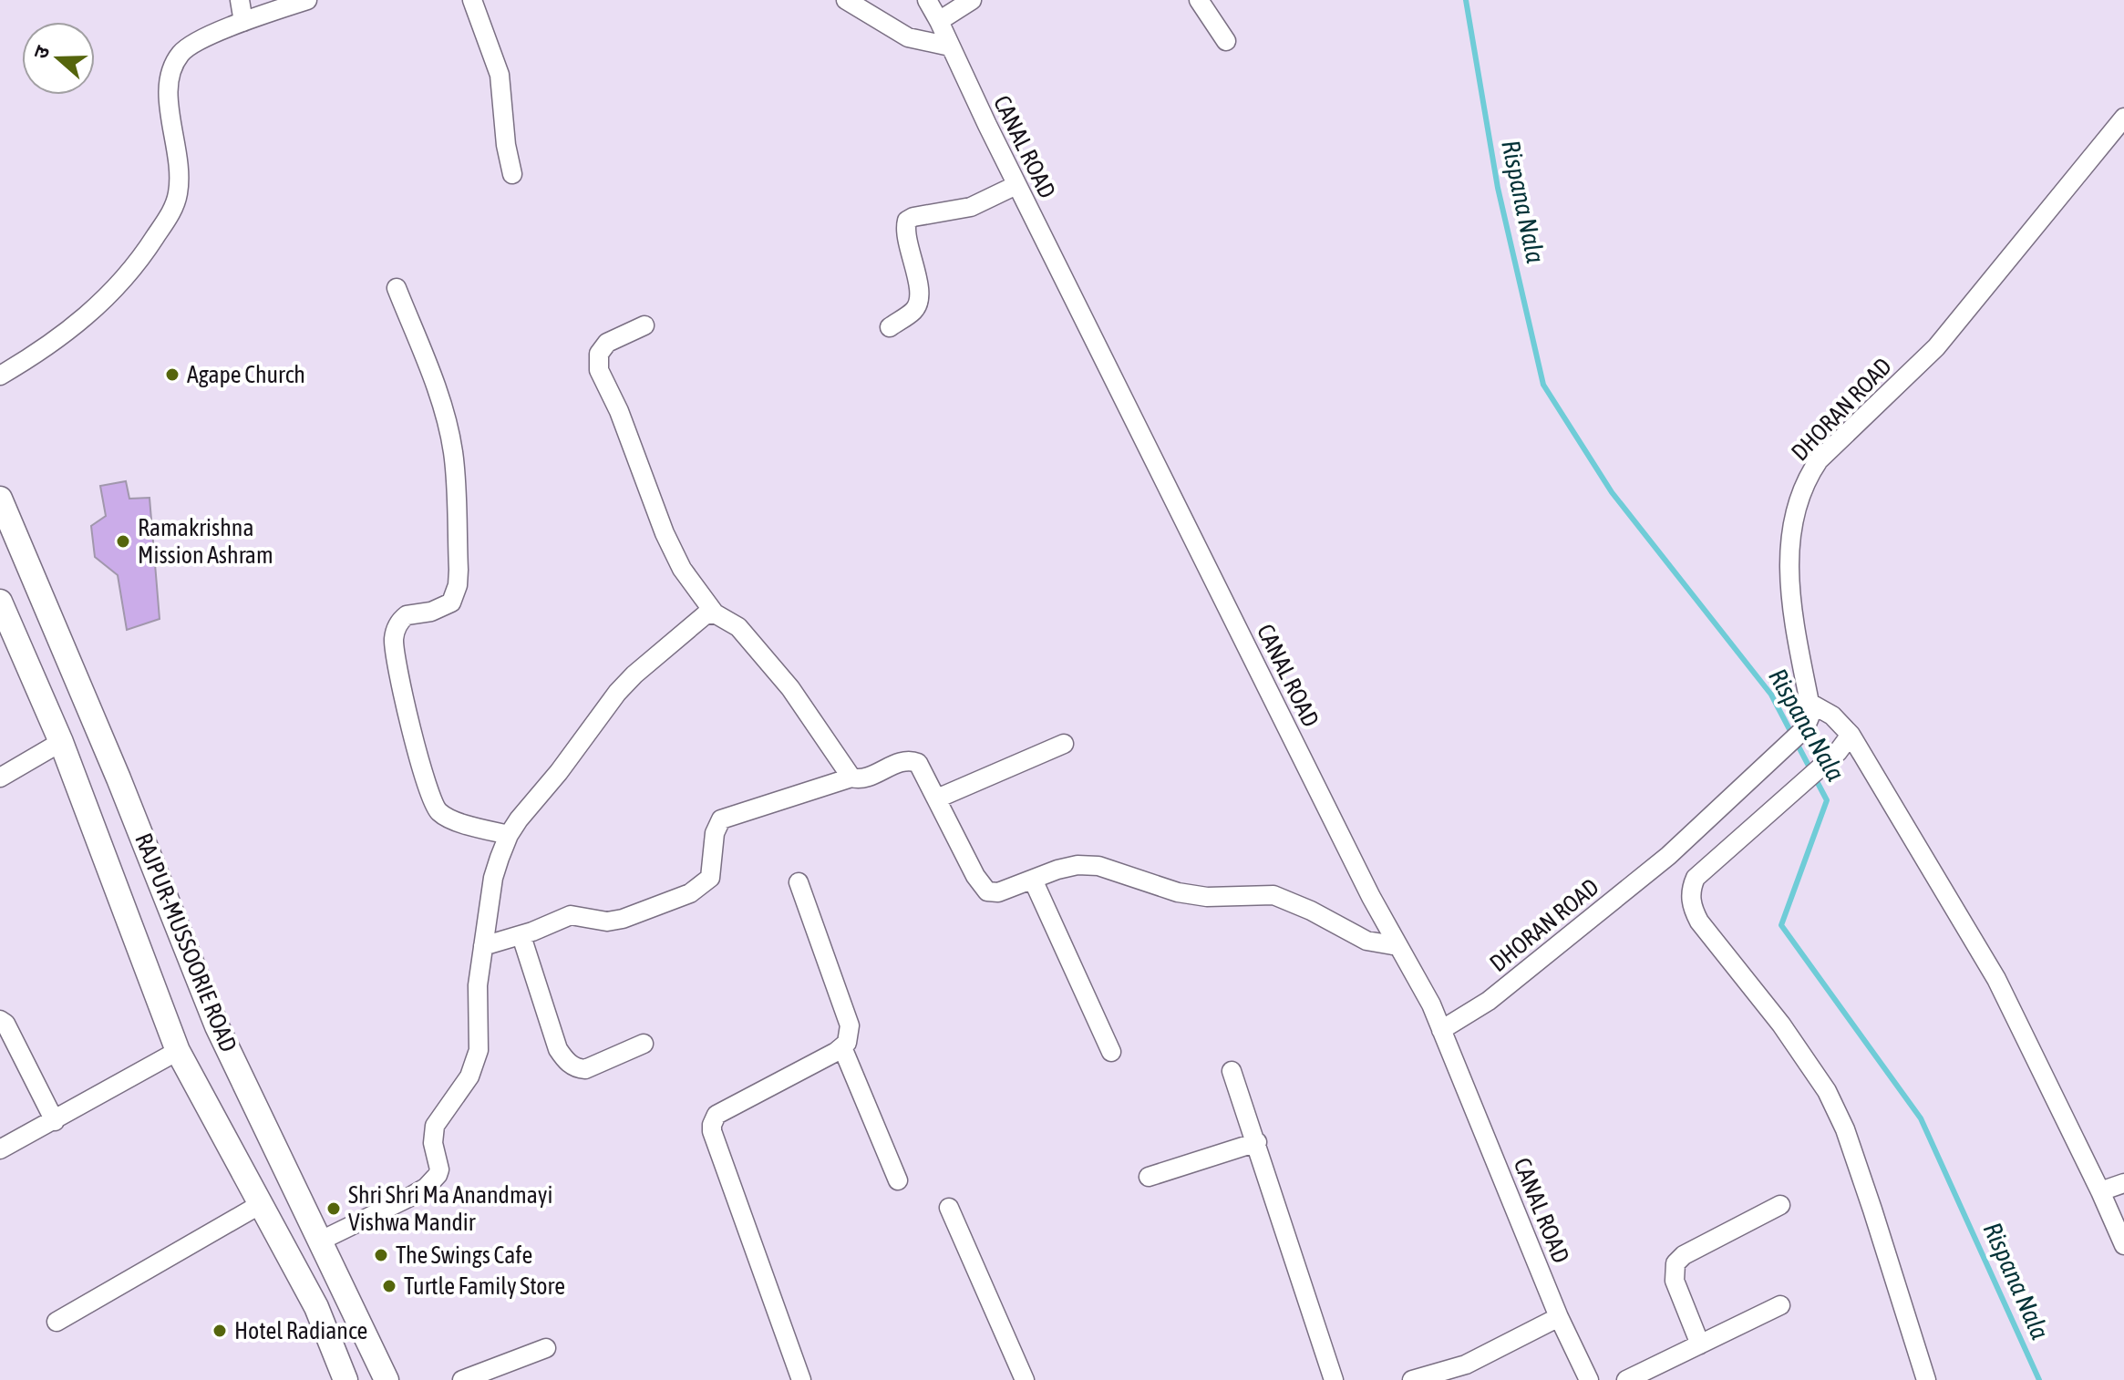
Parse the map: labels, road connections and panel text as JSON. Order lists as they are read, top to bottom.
{
  "streets": {
    "main road": ["RAJPUR-MUSSOORIE ROAD"],
    "street": ["CANAL ROAD", "DHORAN ROAD"]
  },
  "crossings": [
    ["CANAL ROAD", "DHORAN ROAD"]
  ],
  "water": ["Rispana Nala"],
  "places": [
    "Agape Church",
    "Ramakrishna Mission Ashram",
    "Shri Shri Ma Anandmayi Vishwa Mandir",
    "The Swings Cafe",
    "Turtle Family Store",
    "Hotel Radiance"
  ],
  "north": "left"
}
